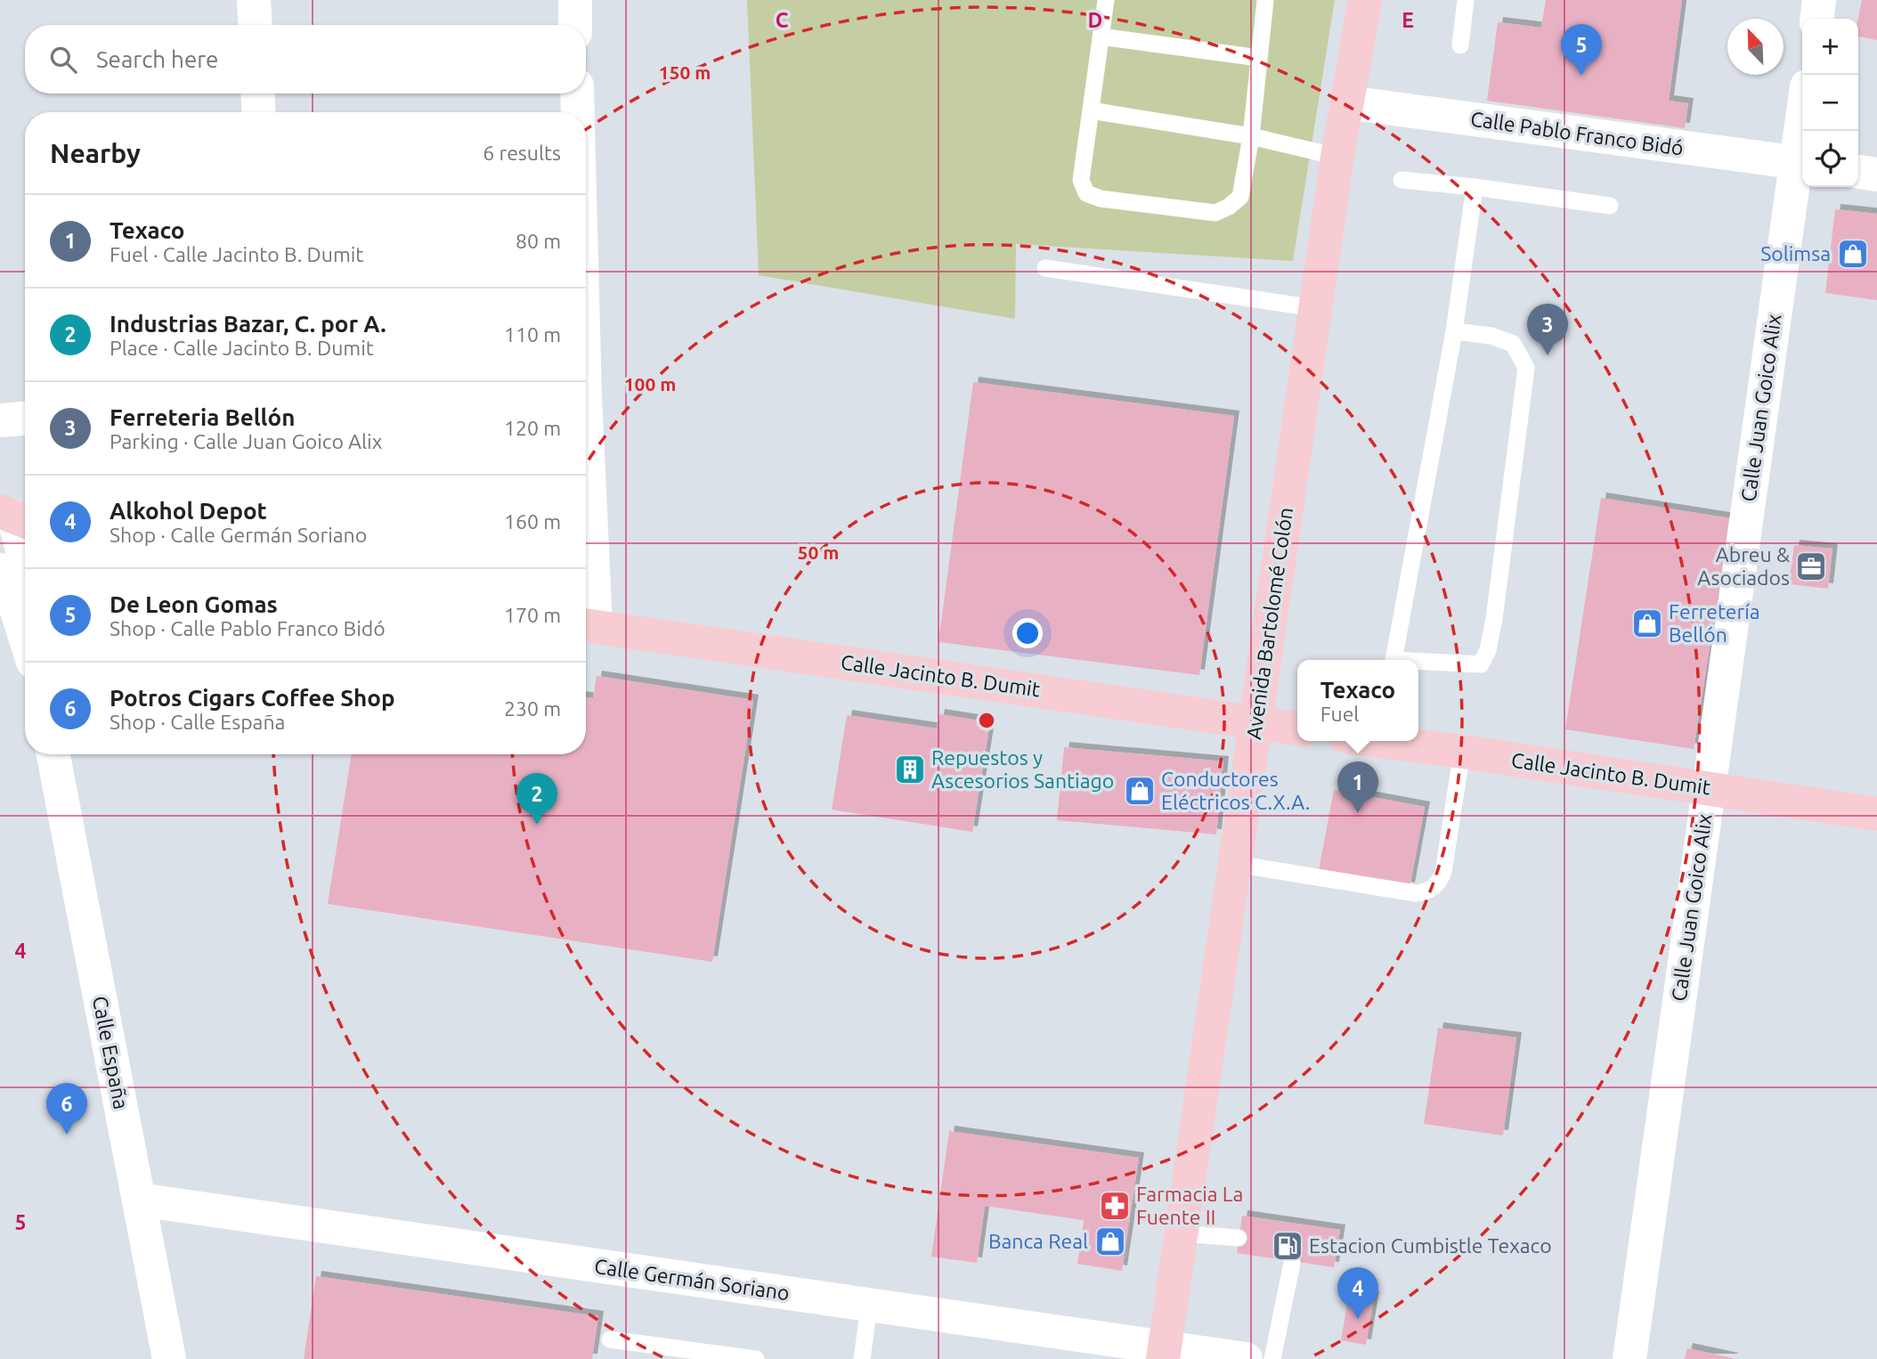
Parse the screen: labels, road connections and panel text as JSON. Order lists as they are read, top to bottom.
{
  "streets": {
    "main road": ["Avenida Bartolomé Colón", "Calle Jacinto B. Dumit"],
    "street": [
      "Calle Pablo Franco Bidó",
      "Calle Juan Goico Alix",
      "Calle España",
      "Calle Germán Soriano"
    ]
  },
  "crossings": [
    ["Calle Pablo Franco Bidó", "Calle Juan Goico Alix"],
    ["Calle Pablo Franco Bidó", "Avenida Bartolomé Colón"],
    ["Calle Juan Goico Alix", "Calle Jacinto B. Dumit"],
    ["Avenida Bartolomé Colón", "Calle Jacinto B. Dumit"],
    ["Avenida Bartolomé Colón", "Calle Germán Soriano"],
    ["Calle España", "Calle Germán Soriano"]
  ],
  "places": {
    "shop": [
      "Solimsa",
      "Ferretería Bellón",
      "Conductores Eléctricos C.X.A.",
      "Banca Real"
    ],
    "office": ["Abreu & Asociados"],
    "building": ["Repuestos y Ascesorios Santiago"],
    "pharmacy": ["Farmacia La Fuente II"],
    "fuel station": ["Estacion Cumbistle Texaco"]
  },
  "north": "top left",
  "page": {
    "map_buttons": ["+", "−"],
    "pins": [
      "5",
      "3",
      "1",
      "2",
      "6",
      "4"
    ],
    "search": "Search here",
    "heading": ["Nearby", "6 results"],
    "list": [
      {
        "mark": "1",
        "name": "Texaco",
        "note": "Fuel · Calle Jacinto B. Dumit",
        "value": "80 m"
      },
      {
        "mark": "2",
        "name": "Industrias Bazar, C. por A.",
        "note": "Place · Calle Jacinto B. Dumit",
        "value": "110 m"
      },
      {
        "mark": "3",
        "name": "Ferreteria Bellón",
        "note": "Parking · Calle Juan Goico Alix",
        "value": "120 m"
      },
      {
        "mark": "4",
        "name": "Alkohol Depot",
        "note": "Shop · Calle Germán Soriano",
        "value": "160 m"
      },
      {
        "mark": "5",
        "name": "De Leon Gomas",
        "note": "Shop · Calle Pablo Franco Bidó",
        "value": "170 m"
      },
      {
        "mark": "6",
        "name": "Potros Cigars Coffee Shop",
        "note": "Shop · Calle España",
        "value": "230 m"
      }
    ],
    "popup": ["Texaco", "Fuel"]
  },
  "grid": {
    "columns": ["C", "D", "E"],
    "rows": ["4", "5"]
  },
  "rings": ["150 m", "100 m", "50 m"]
}
